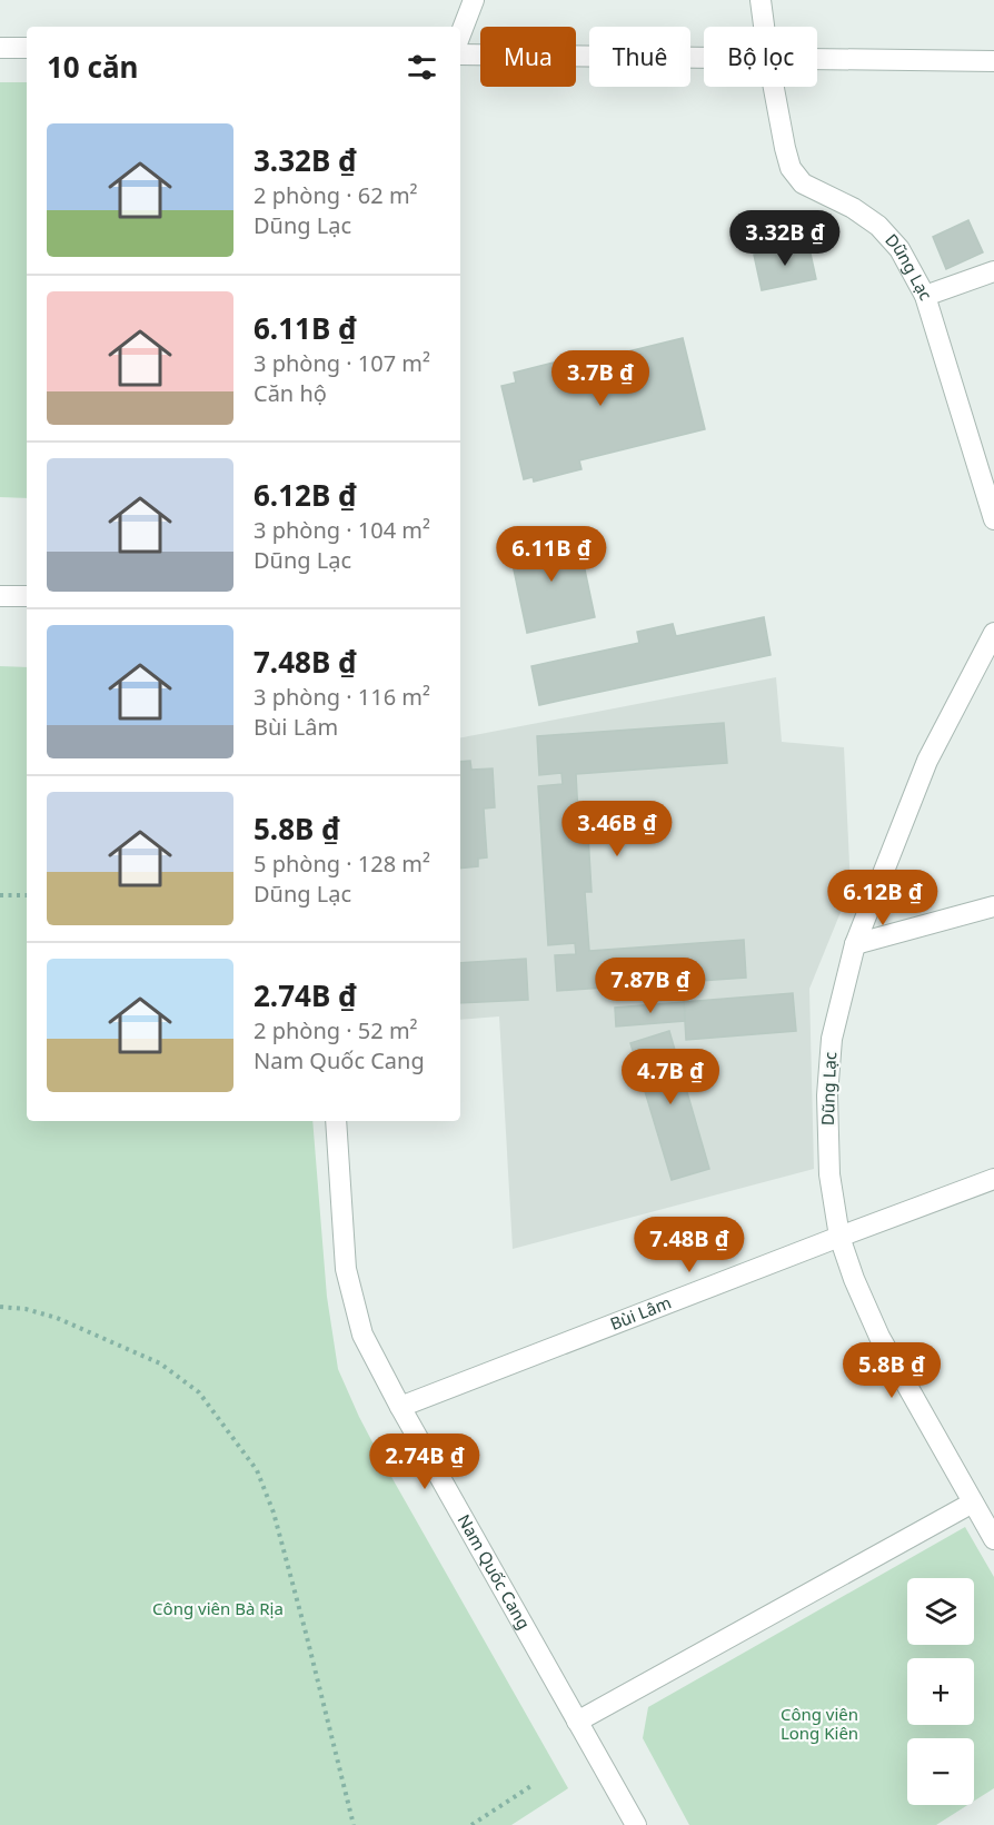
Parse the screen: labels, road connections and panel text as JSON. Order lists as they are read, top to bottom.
{
  "streets": {
    "street": ["Dũng Lạc", "Bùi Lâm", "Nam Quốc Cang"]
  },
  "crossings": [
    ["Dũng Lạc", "Bùi Lâm"],
    ["Bùi Lâm", "Nam Quốc Cang"]
  ],
  "parks": ["Công viên Bà Rịa", "Công viên Long Kiên"],
  "page": {
    "chip": ["Mua", "Thuê", "Bộ lọc"],
    "heading": "10 căn",
    "list": [
      {
        "name": "3.32B ₫",
        "note": "2 phòng · 62 m² · Dũng Lạc"
      },
      {
        "name": "6.11B ₫",
        "note": "3 phòng · 107 m² · Căn hộ"
      },
      {
        "name": "6.12B ₫",
        "note": "3 phòng · 104 m² · Dũng Lạc"
      },
      {
        "name": "7.48B ₫",
        "note": "3 phòng · 116 m² · Bùi Lâm"
      },
      {
        "name": "5.8B ₫",
        "note": "5 phòng · 128 m² · Dũng Lạc"
      },
      {
        "name": "2.74B ₫",
        "note": "2 phòng · 52 m² · Nam Quốc Cang"
      }
    ],
    "price": [
      "3.32B ₫",
      "3.7B ₫",
      "6.11B ₫",
      "3.46B ₫",
      "6.12B ₫",
      "7.87B ₫",
      "4.7B ₫",
      "7.48B ₫",
      "5.8B ₫",
      "2.74B ₫"
    ],
    "map_buttons": ["+", "−"]
  }
}
